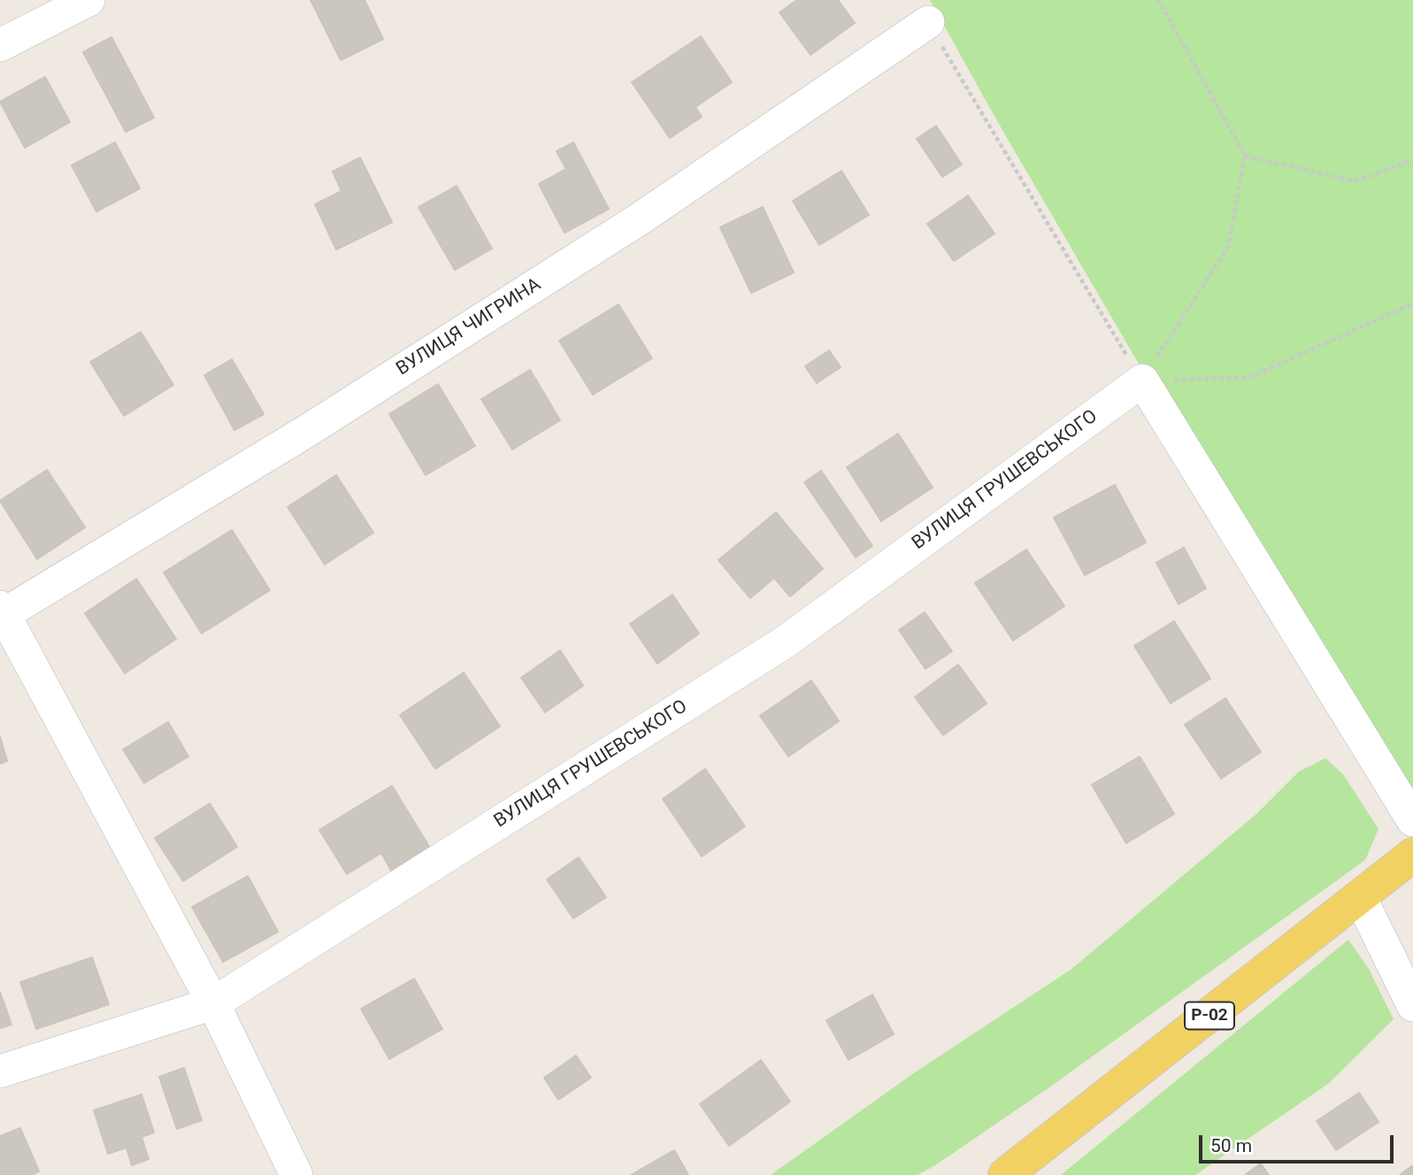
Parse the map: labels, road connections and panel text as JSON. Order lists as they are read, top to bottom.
{
  "streets": {
    "main road": ["Р-02"],
    "street": ["ВУЛИЦЯ ЧИГРИНА", "ВУЛИЦЯ ГРУШЕВСЬКОГО"]
  },
  "scale_bar": "50 m"
}
